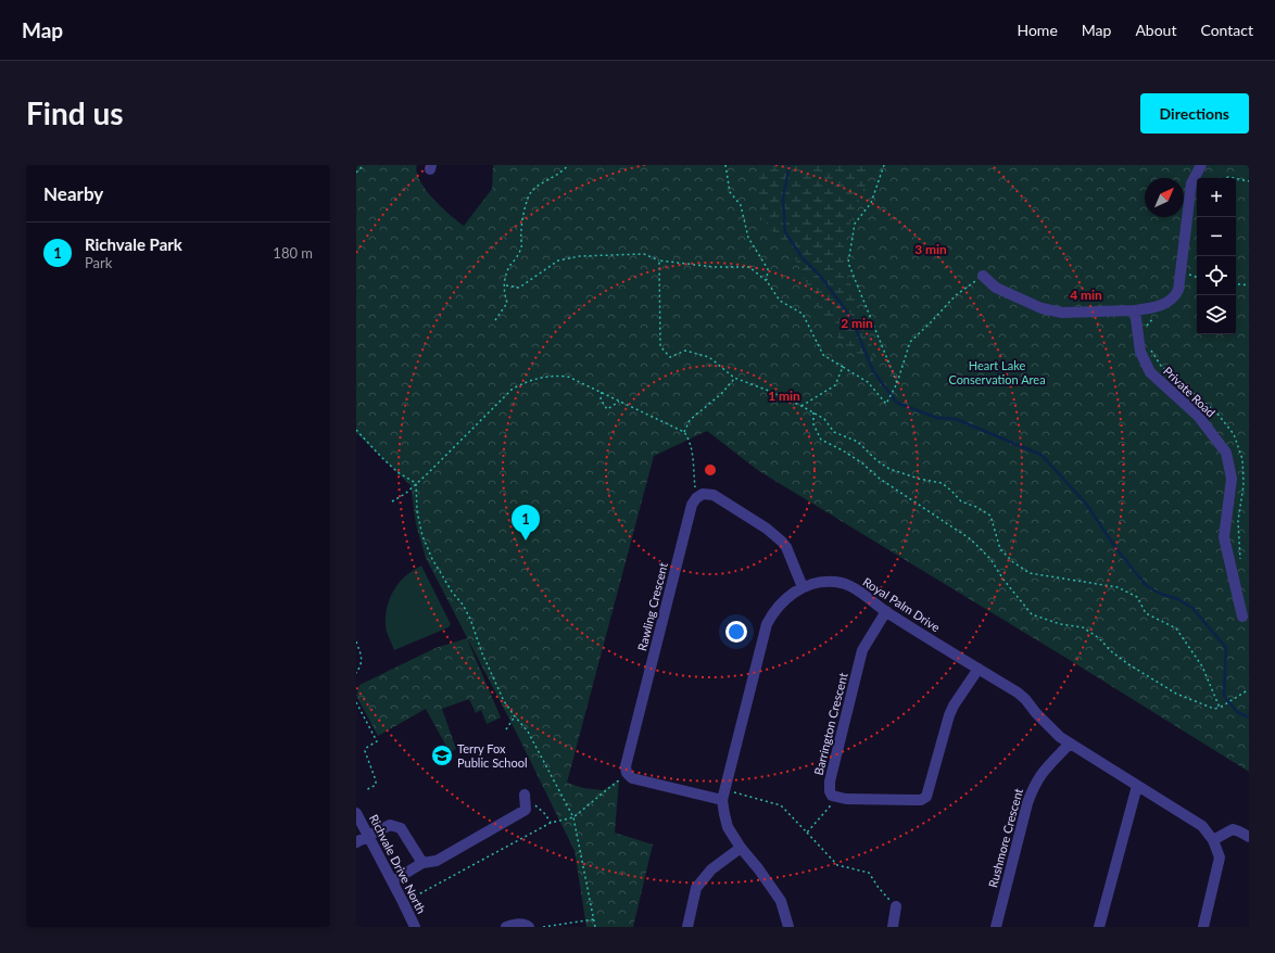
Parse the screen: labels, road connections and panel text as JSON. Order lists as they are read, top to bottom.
{
  "streets": {
    "street": [
      "Private Road",
      "Royal Palm Drive",
      "Rawling Crescent",
      "Barrington Crescent",
      "Rushmore Crescent",
      "Richvale Drive North"
    ]
  },
  "crossings": [
    ["Royal Palm Drive", "Barrington Crescent"],
    ["Royal Palm Drive", "Rushmore Crescent"]
  ],
  "parks": ["Heart Lake Conservation Area"],
  "places": {
    "school or university": ["Terry Fox Public School"]
  },
  "north": "top right",
  "page": {
    "header": "Map",
    "nav": [
      "Home",
      "Map",
      "About",
      "Contact"
    ],
    "buttons": "Directions",
    "title": "Find us",
    "heading": "Nearby",
    "map_buttons": ["+", "−"],
    "list": [
      {
        "mark": "1",
        "name": "Richvale Park",
        "note": "Park",
        "value": "180 m"
      }
    ],
    "pins": "1"
  },
  "rings": [
    "3 min",
    "4 min",
    "2 min",
    "1 min"
  ]
}
